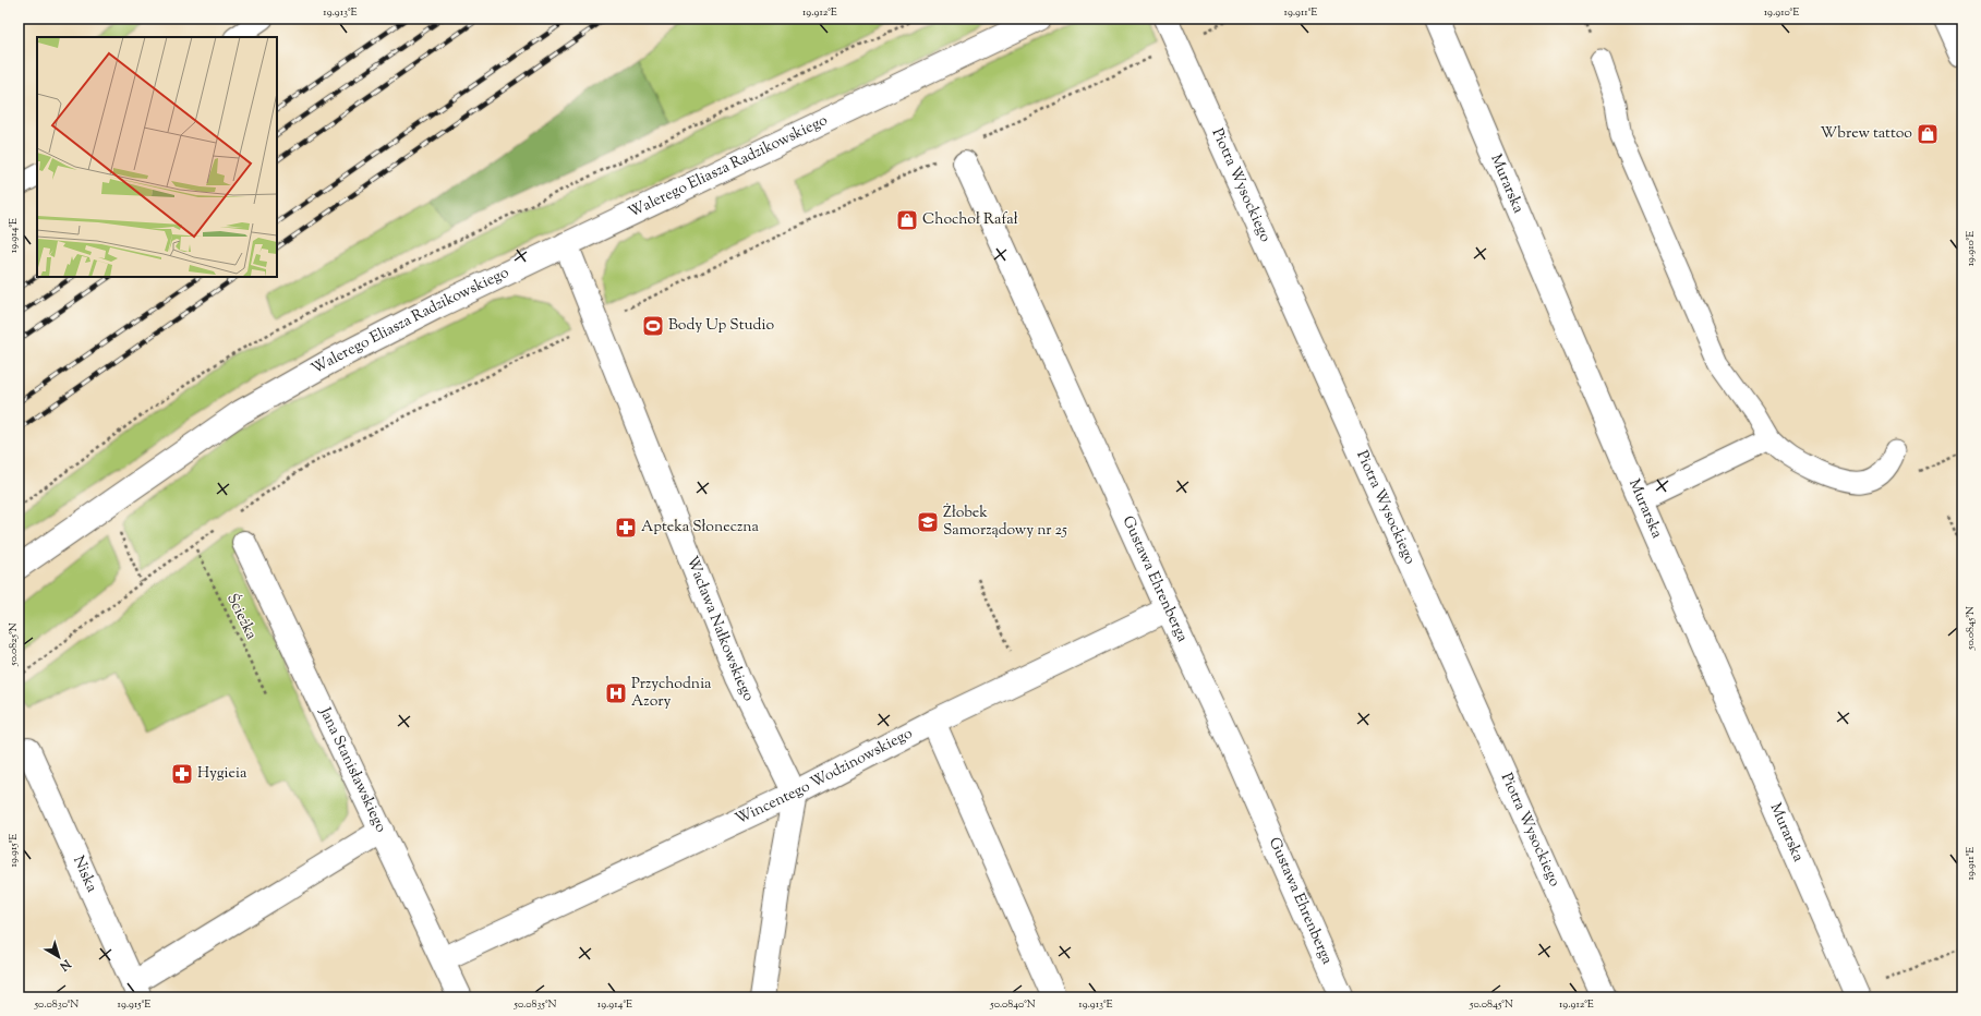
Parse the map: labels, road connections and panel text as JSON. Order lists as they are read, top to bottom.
{
  "streets": {
    "street": [
      "Walerego Eliasza Radzikowskiego",
      "Murarska",
      "Piotra Wysockiego",
      "Gustawa Ehrenberga",
      "Wacława Nałkowskiego",
      "Jana Stanisławskiego",
      "Wincentego Wodzinowskiego",
      "Niska"
    ],
    "path": ["Ścieżka"]
  },
  "crossings": [
    ["Walerego Eliasza Radzikowskiego", "Wacława Nałkowskiego"],
    ["Gustawa Ehrenberga", "Wincentego Wodzinowskiego"],
    ["Wacława Nałkowskiego", "Wincentego Wodzinowskiego"],
    ["Jana Stanisławskiego", "Wincentego Wodzinowskiego"]
  ],
  "places": {
    "shop": ["Wbrew tattoo", "Chochoł Rafał"],
    "sports": ["Body Up Studio"],
    "school or university": ["Żłobek Samorządowy nr 25"],
    "pharmacy": ["Apteka Słoneczna", "Hygieia"],
    "hospital": ["Przychodnia Azory"]
  },
  "north": "bottom right",
  "coordinates": [
    "19.913°E",
    "19.912°E",
    "19.911°E",
    "19.910°E",
    "19.914°E",
    "50.0845°N",
    "50.0825°N",
    "19.915°E",
    "50.0830°N",
    "50.0835°N",
    "50.0840°N"
  ]
}
